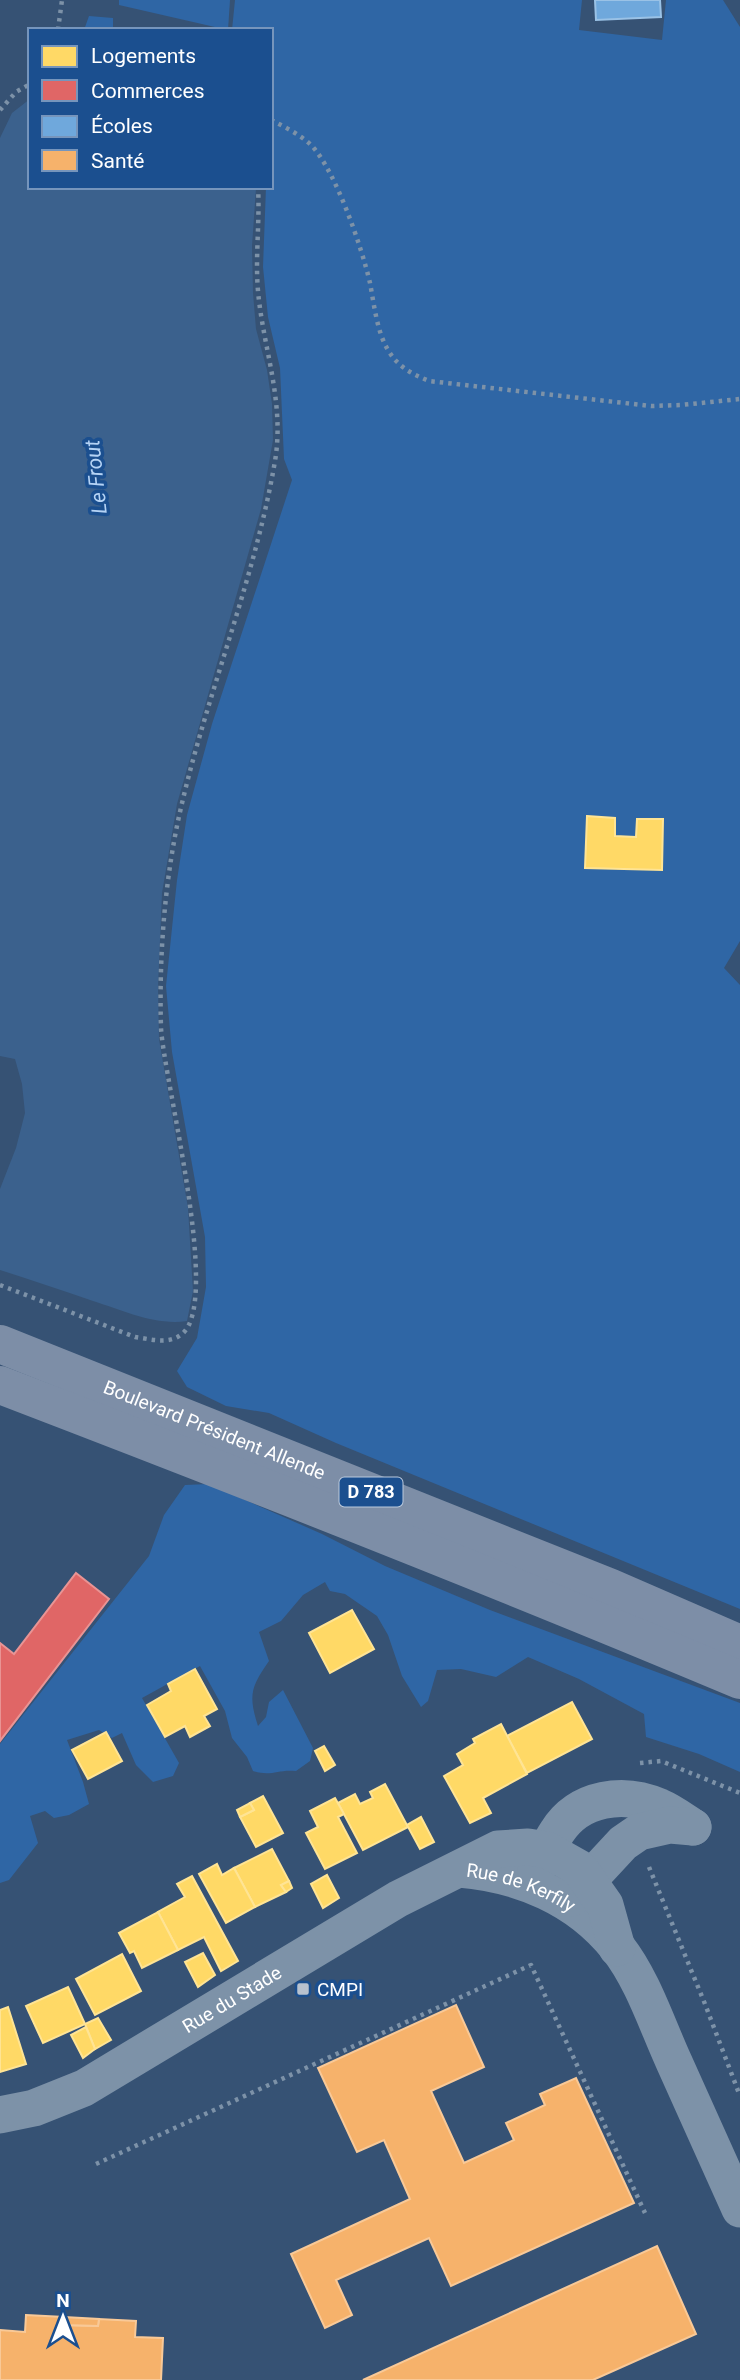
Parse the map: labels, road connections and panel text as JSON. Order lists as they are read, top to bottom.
{
  "streets": {
    "main road": ["Boulevard Président Allende", "D 783"],
    "street": ["Rue de Kerfily", "Rue du Stade"]
  },
  "crossings": [
    ["Rue de Kerfily", "Rue du Stade"]
  ],
  "water": ["Le Frout"],
  "places": {
    "transit": ["CMPI"]
  },
  "legend": [
    "Logements",
    "Commerces",
    "Écoles",
    "Santé"
  ],
  "north": "top"
}
